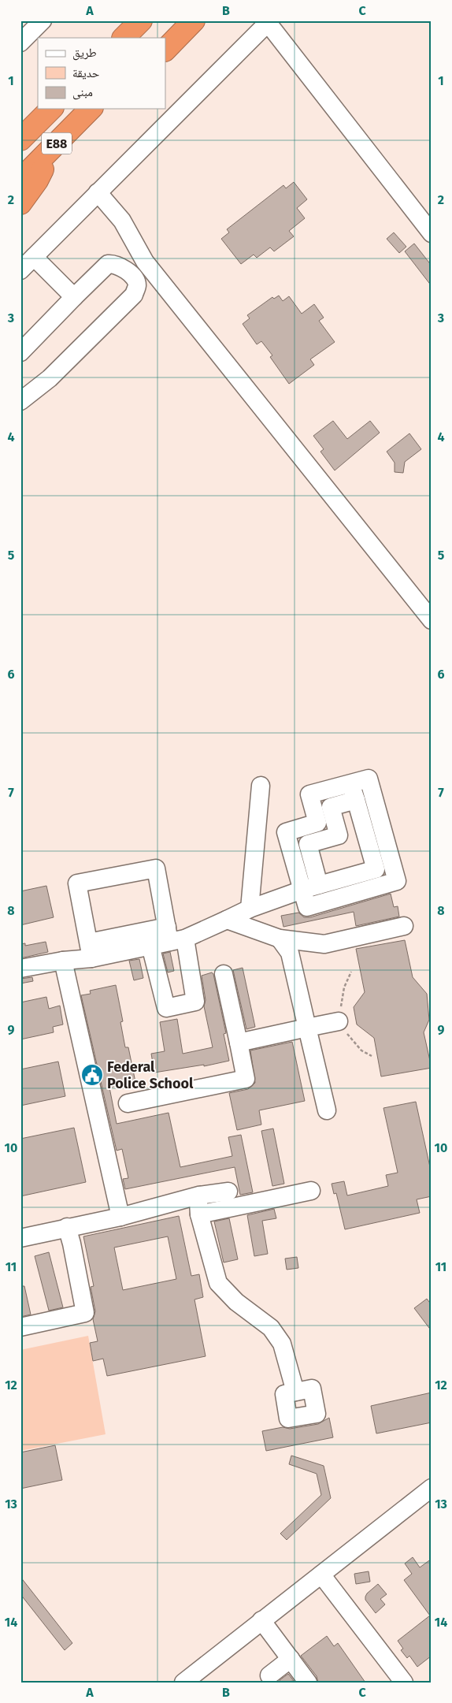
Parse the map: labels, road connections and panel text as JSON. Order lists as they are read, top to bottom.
{
  "streets": {
    "highway": ["E88"]
  },
  "places": {
    "public building": ["Federal Police School"]
  },
  "legend": ["طريق", "حديقة", "مبنى"],
  "grid": {
    "columns": ["A", "B", "C"],
    "rows": [
      "1",
      "2",
      "3",
      "4",
      "5",
      "6",
      "7",
      "8",
      "9",
      "10",
      "11",
      "12",
      "13",
      "14"
    ]
  }
}
